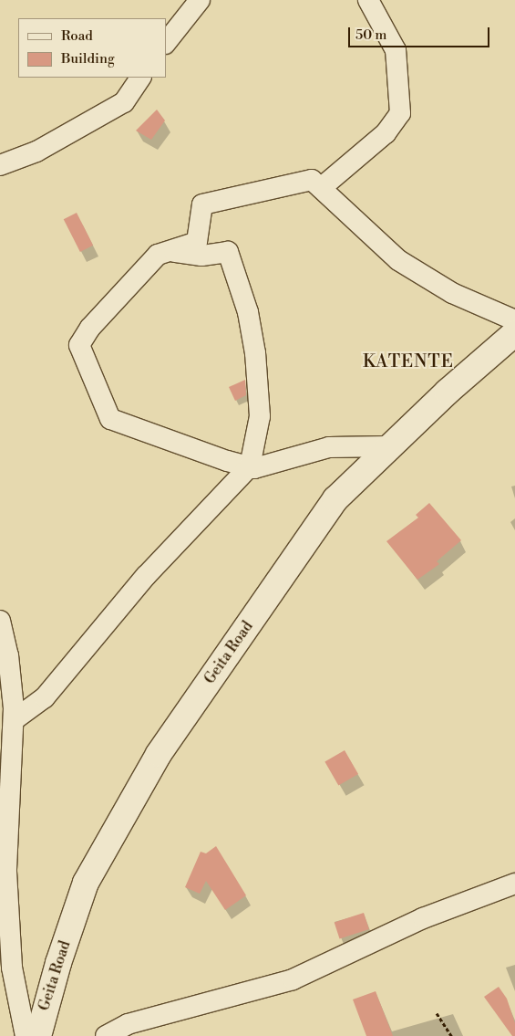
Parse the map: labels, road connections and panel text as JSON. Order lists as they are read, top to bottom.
{
  "streets": {
    "main road": ["Geita Road"]
  },
  "districts": ["KATENTE"],
  "legend": ["Road", "Building"],
  "scale_bar": "50 m"
}
